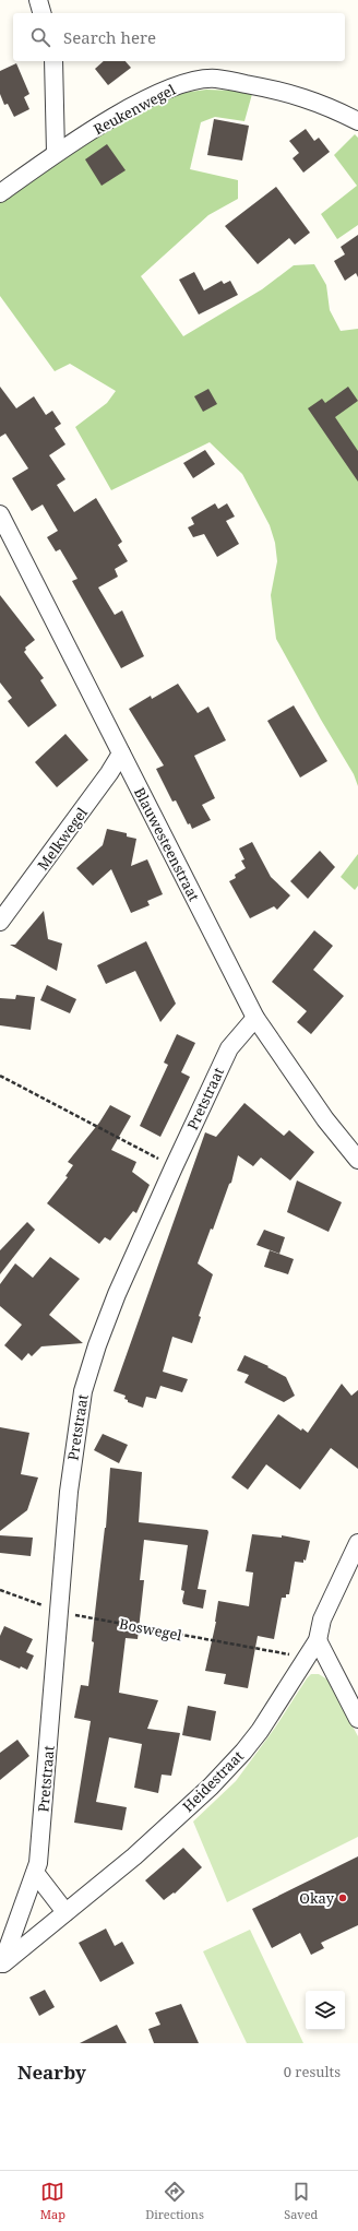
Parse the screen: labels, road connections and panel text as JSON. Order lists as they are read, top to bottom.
{
  "streets": {
    "street": [
      "Reukenwegel",
      "Melkwegel",
      "Blauwesteenstraat",
      "Pretstraat",
      "Heidestraat"
    ],
    "path": ["Boswegel"]
  },
  "crossings": [
    ["Melkwegel", "Blauwesteenstraat"],
    ["Blauwesteenstraat", "Pretstraat"],
    ["Pretstraat", "Boswegel"],
    ["Pretstraat", "Heidestraat"],
    ["Boswegel", "Heidestraat"]
  ],
  "places": ["Okay"],
  "page": {
    "search": "Search here",
    "heading": ["Nearby", "0 results"],
    "nav": ["Map", "Directions", "Saved"]
  }
}
